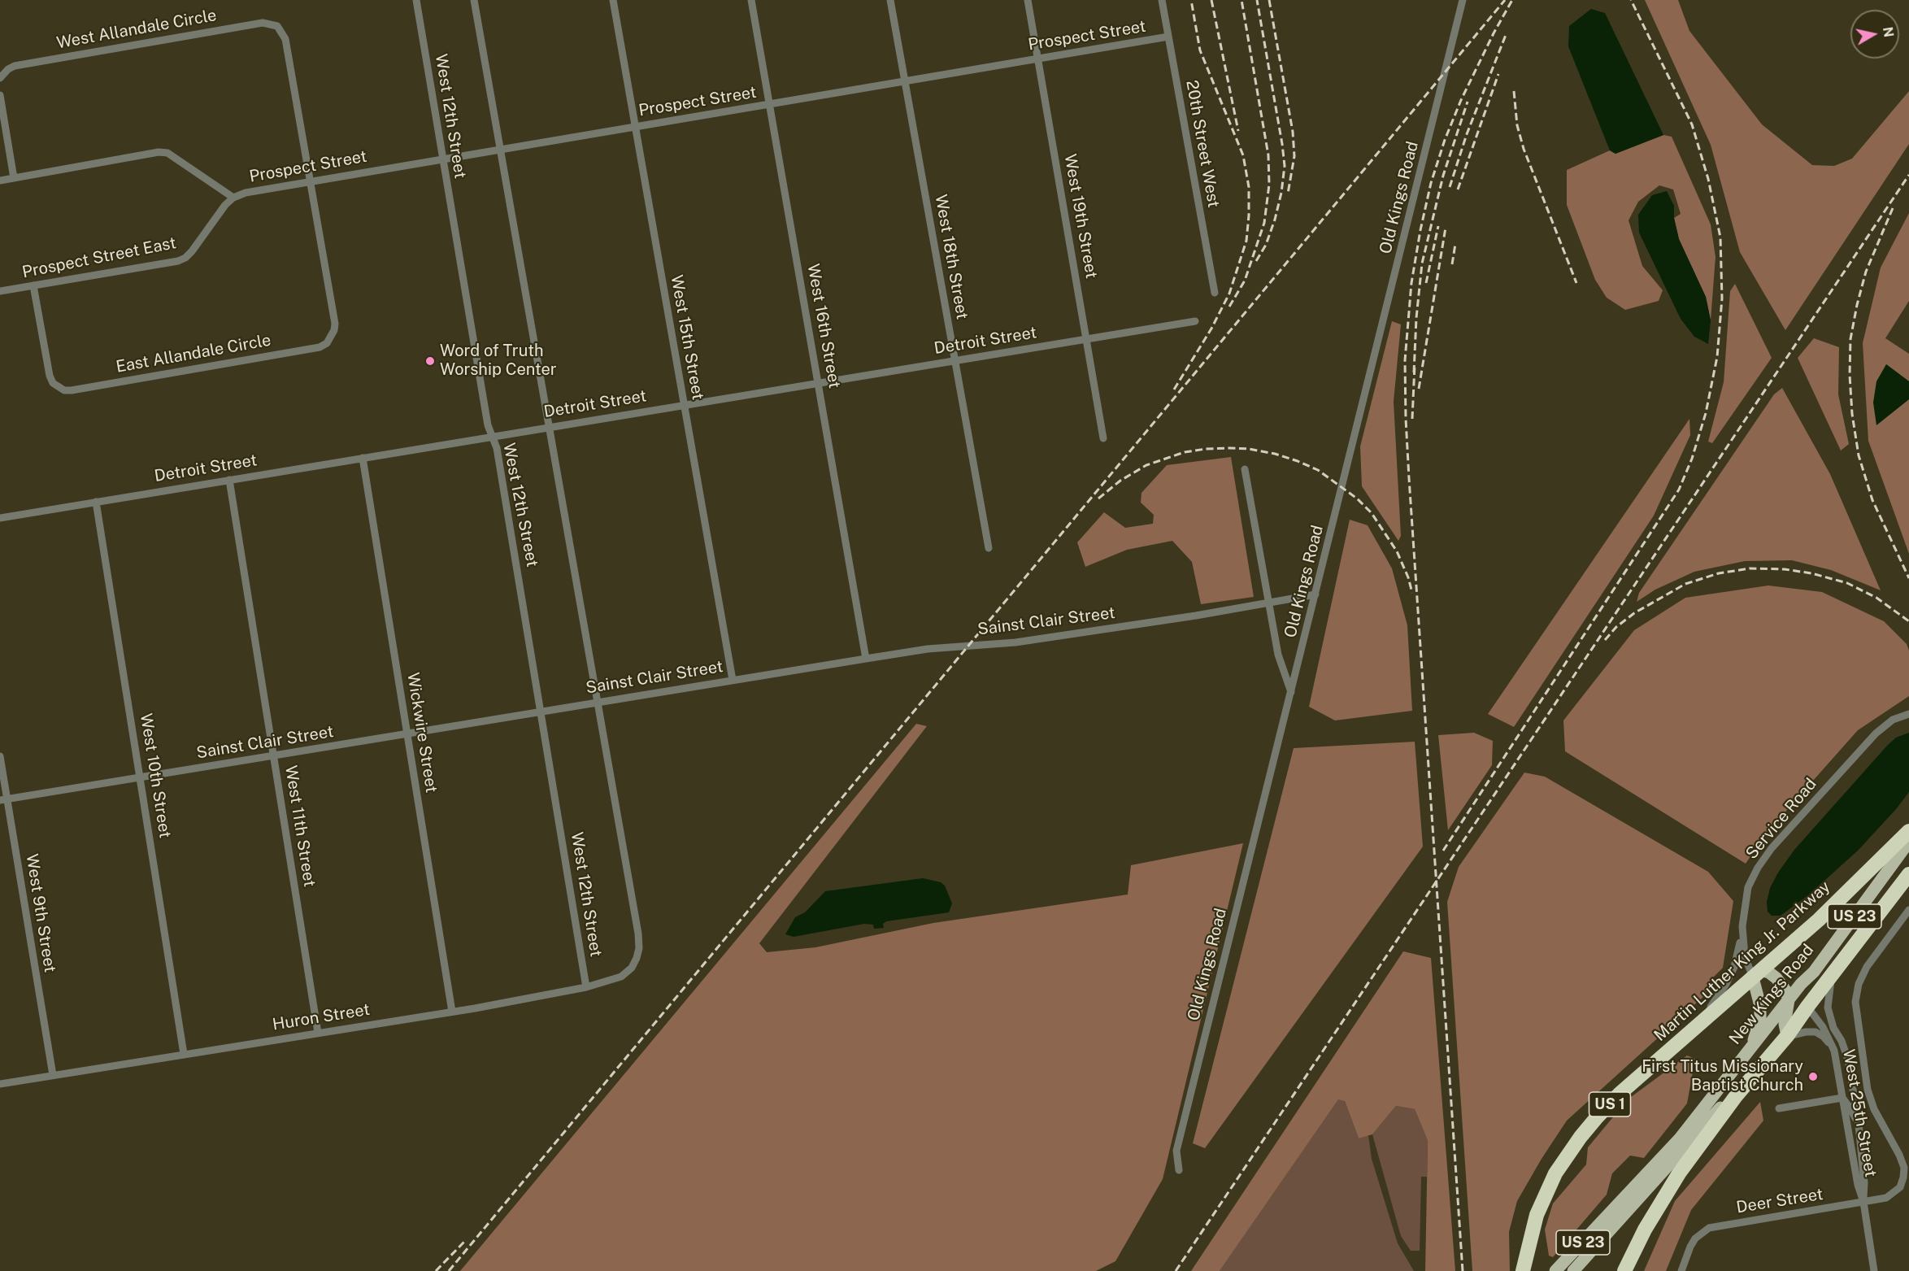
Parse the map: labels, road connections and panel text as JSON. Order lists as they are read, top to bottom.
{
  "streets": {
    "highway": ["Martin Luther King Jr. Parkway", "New Kings Road", "US 1"],
    "main road": ["US 23"],
    "street": [
      "West Allandale Circle",
      "Prospect Street",
      "West 12th Street",
      "20th Street West",
      "Old Kings Road",
      "West 19th Street",
      "West 18th Street",
      "Prospect Street East",
      "West 16th Street",
      "West 15th Street",
      "Detroit Street",
      "East Allandale Circle",
      "Sainst Clair Street",
      "Wickwire Street",
      "West 10th Street",
      "Service Road",
      "West 11th Street",
      "West 9th Street",
      "Huron Street",
      "West 25th Street",
      "Deer Street"
    ]
  },
  "crossings": [
    ["West Allandale Circle", "Prospect Street"],
    ["West Allandale Circle", "East Allandale Circle"],
    ["Prospect Street", "West 12th Street"],
    ["Prospect Street", "20th Street West"],
    ["Prospect Street", "West 19th Street"],
    ["Prospect Street", "West 18th Street"],
    ["Prospect Street", "Prospect Street East"],
    ["Prospect Street", "West 16th Street"],
    ["Prospect Street", "West 15th Street"],
    ["Prospect Street", "East Allandale Circle"],
    ["West 12th Street", "Detroit Street"],
    ["West 12th Street", "Sainst Clair Street"],
    ["West 12th Street", "Huron Street"],
    ["Old Kings Road", "Sainst Clair Street"],
    ["West 19th Street", "Detroit Street"],
    ["West 18th Street", "Detroit Street"],
    ["Prospect Street East", "East Allandale Circle"],
    ["West 16th Street", "Detroit Street"],
    ["West 16th Street", "Sainst Clair Street"],
    ["West 15th Street", "Detroit Street"],
    ["West 15th Street", "Sainst Clair Street"],
    ["Detroit Street", "Wickwire Street"],
    ["Detroit Street", "West 10th Street"],
    ["Detroit Street", "West 11th Street"],
    ["Sainst Clair Street", "Wickwire Street"],
    ["Sainst Clair Street", "West 10th Street"],
    ["Sainst Clair Street", "West 11th Street"],
    ["Sainst Clair Street", "West 9th Street"],
    ["Sainst Clair Street", "Huron Street"],
    ["Wickwire Street", "Huron Street"],
    ["West 10th Street", "Huron Street"],
    ["Service Road", "Martin Luther King Jr. Parkway"],
    ["West 11th Street", "Huron Street"],
    ["West 9th Street", "Huron Street"],
    ["New Kings Road", "West 25th Street"],
    ["West 25th Street", "Deer Street"]
  ],
  "places": ["Word of Truth Worship Center", "First Titus Missionary Baptist Church"],
  "north": "right"
}
